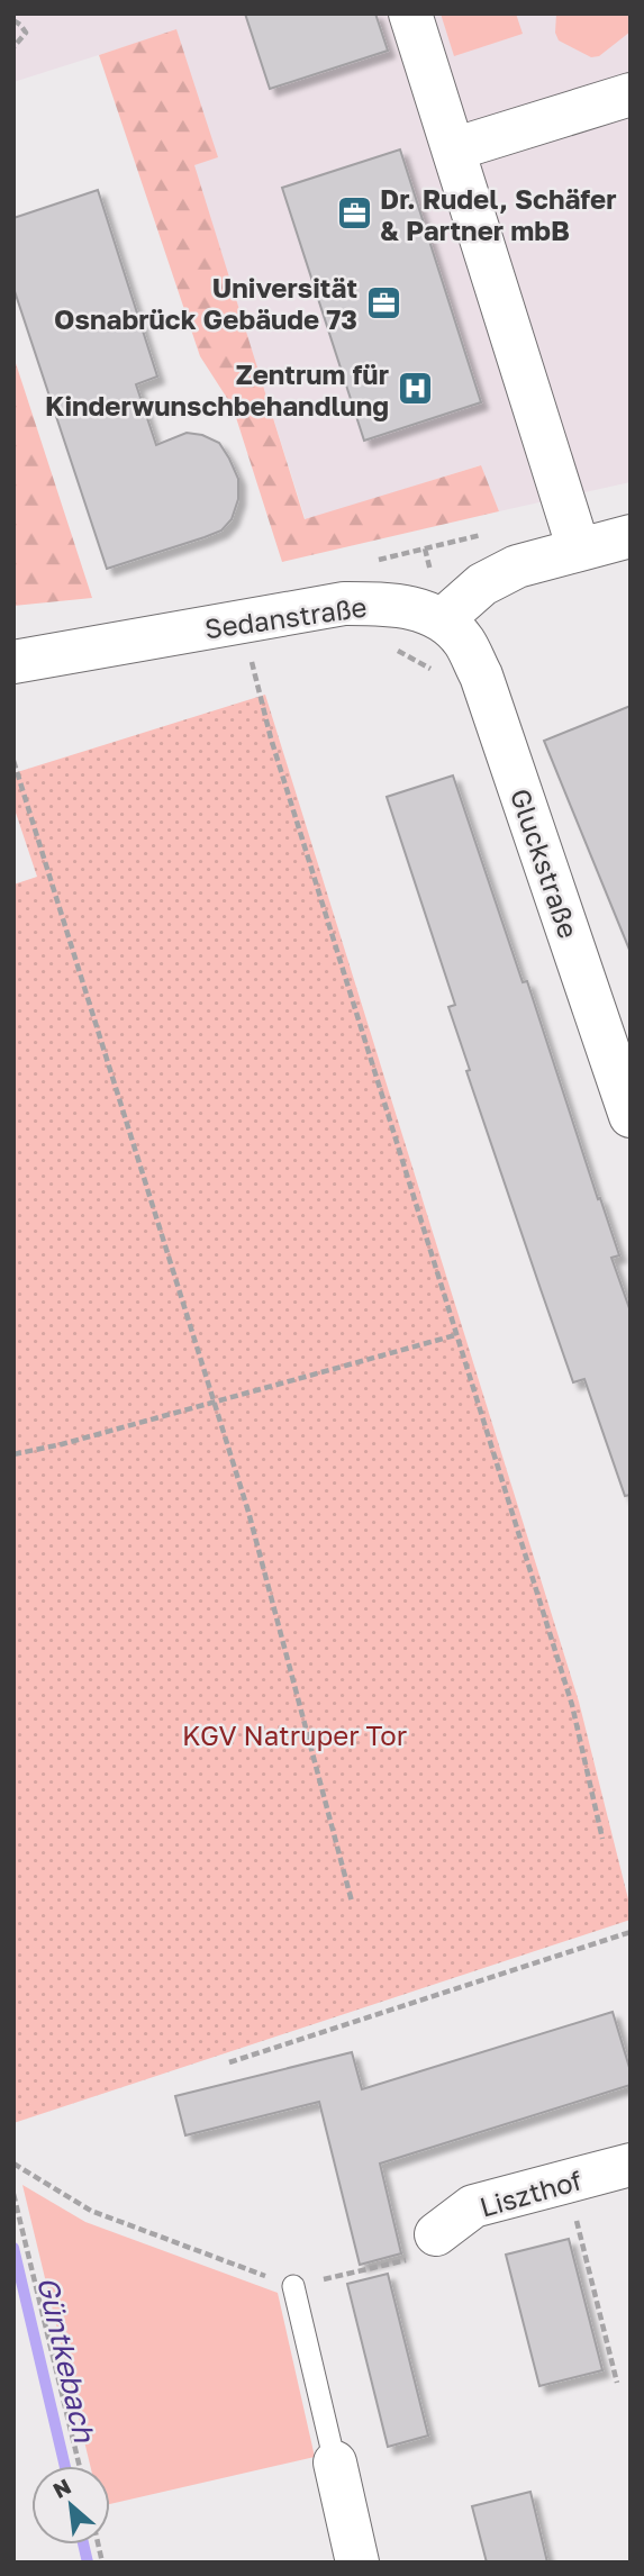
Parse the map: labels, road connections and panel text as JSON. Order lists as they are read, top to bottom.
{
  "streets": {
    "street": ["Sedanstraße", "Gluckstraße", "Liszthof"]
  },
  "crossings": [
    ["Sedanstraße", "Gluckstraße"]
  ],
  "water": ["Güntkebach"],
  "parks": ["KGV Natruper Tor"],
  "places": {
    "office": ["Dr. Rudel, Schäfer & Partner mbB", "Universität Osnabrück Gebäude 73"],
    "hospital": ["Zentrum für Kinderwunschbehandlung"]
  },
  "north": "top left"
}
